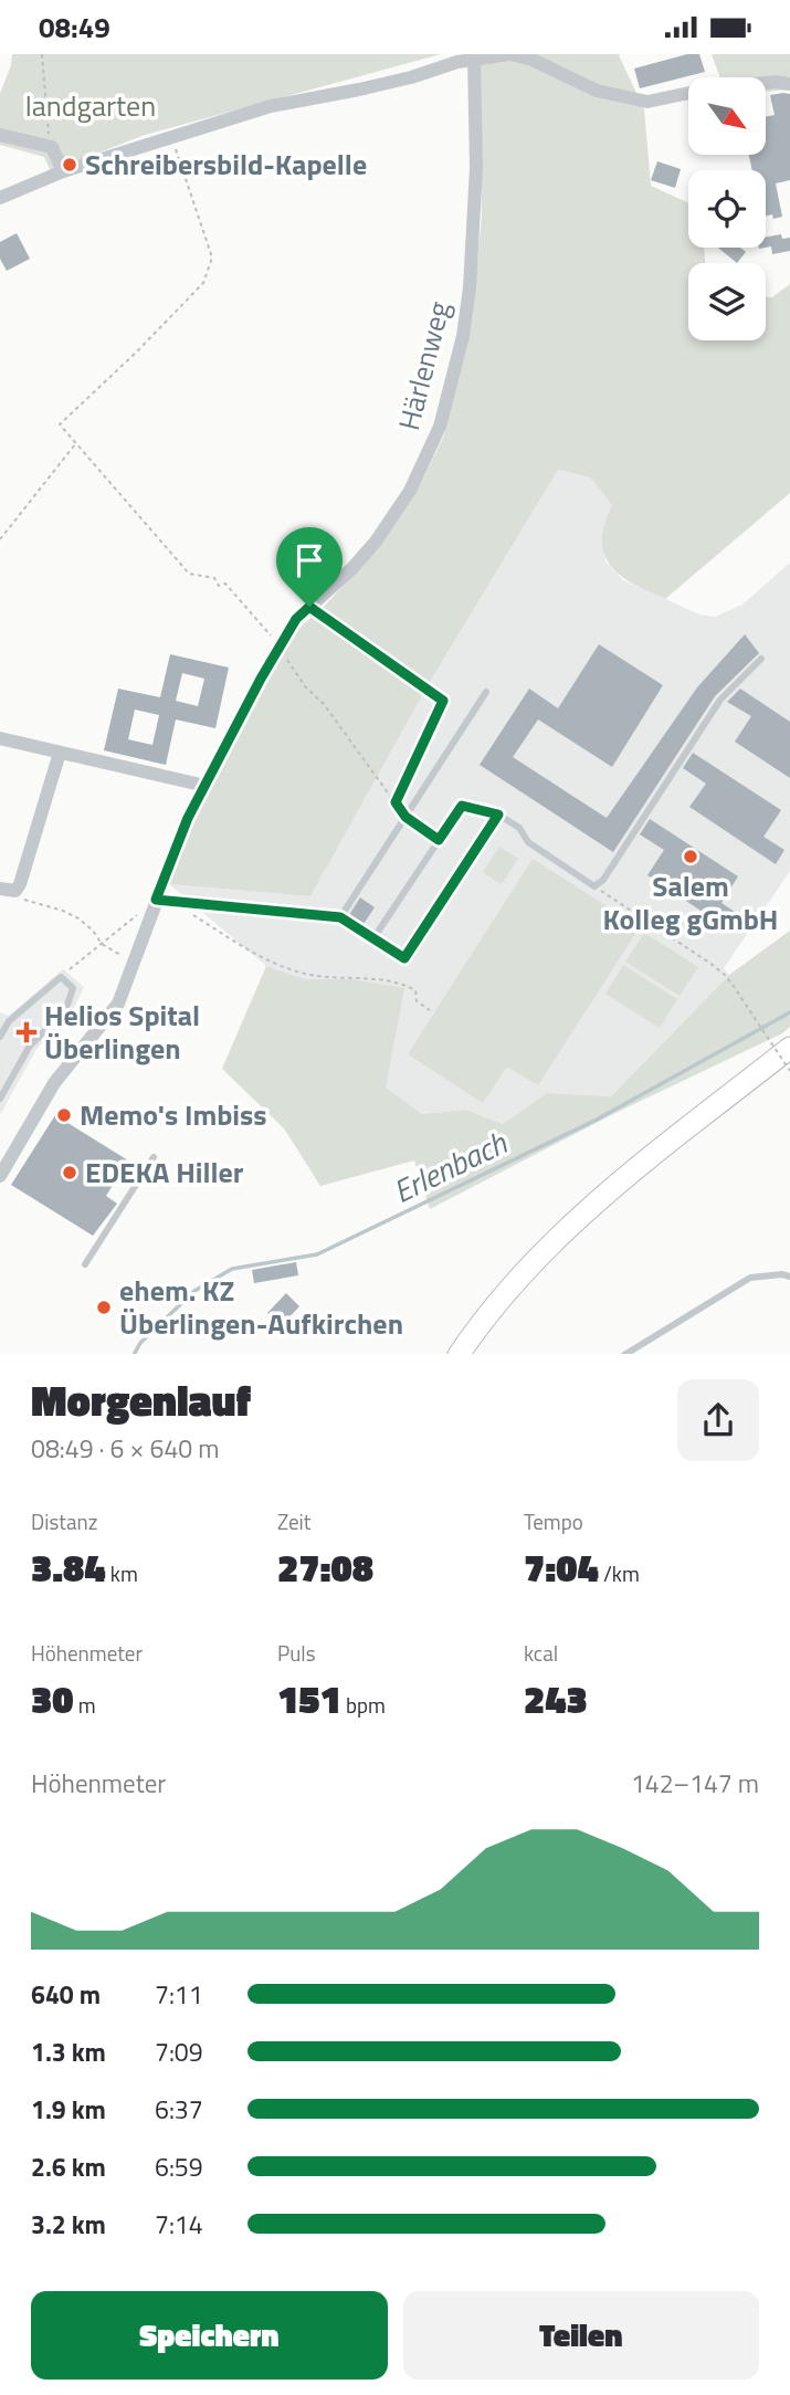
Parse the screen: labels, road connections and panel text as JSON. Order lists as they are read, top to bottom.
{
  "streets": {
    "street": ["Härlenweg"]
  },
  "water": ["Erlenbach"],
  "parks": ["landgarten"],
  "places": {
    "other": [
      "Schreibersbild-Kapelle",
      "Salem Kolleg gGmbH",
      "Memo's Imbiss",
      "EDEKA Hiller",
      "ehem. KZ Überlingen-Aufkirchen"
    ],
    "health": ["Helios Spital Überlingen"]
  },
  "north": "bottom right",
  "page": {
    "status": "08:49",
    "heading": ["Morgenlauf", "08:49 · 6 × 640 m"],
    "stats": [
      ["Distanz", "3.84 km"],
      ["Zeit", "27:08"],
      ["Tempo", "7:04 /km"],
      ["Höhenmeter", "30 m"],
      ["Puls", "151 bpm"],
      ["kcal", "243"]
    ],
    "chart": ["Höhenmeter", "142–147 m"],
    "list": [
      {
        "name": "640 m",
        "note": "7:11"
      },
      {
        "name": "1.3 km",
        "note": "7:09"
      },
      {
        "name": "1.9 km",
        "note": "6:37"
      },
      {
        "name": "2.6 km",
        "note": "6:59"
      },
      {
        "name": "3.2 km",
        "note": "7:14"
      }
    ],
    "buttons": ["Speichern", "Teilen"]
  }
}
